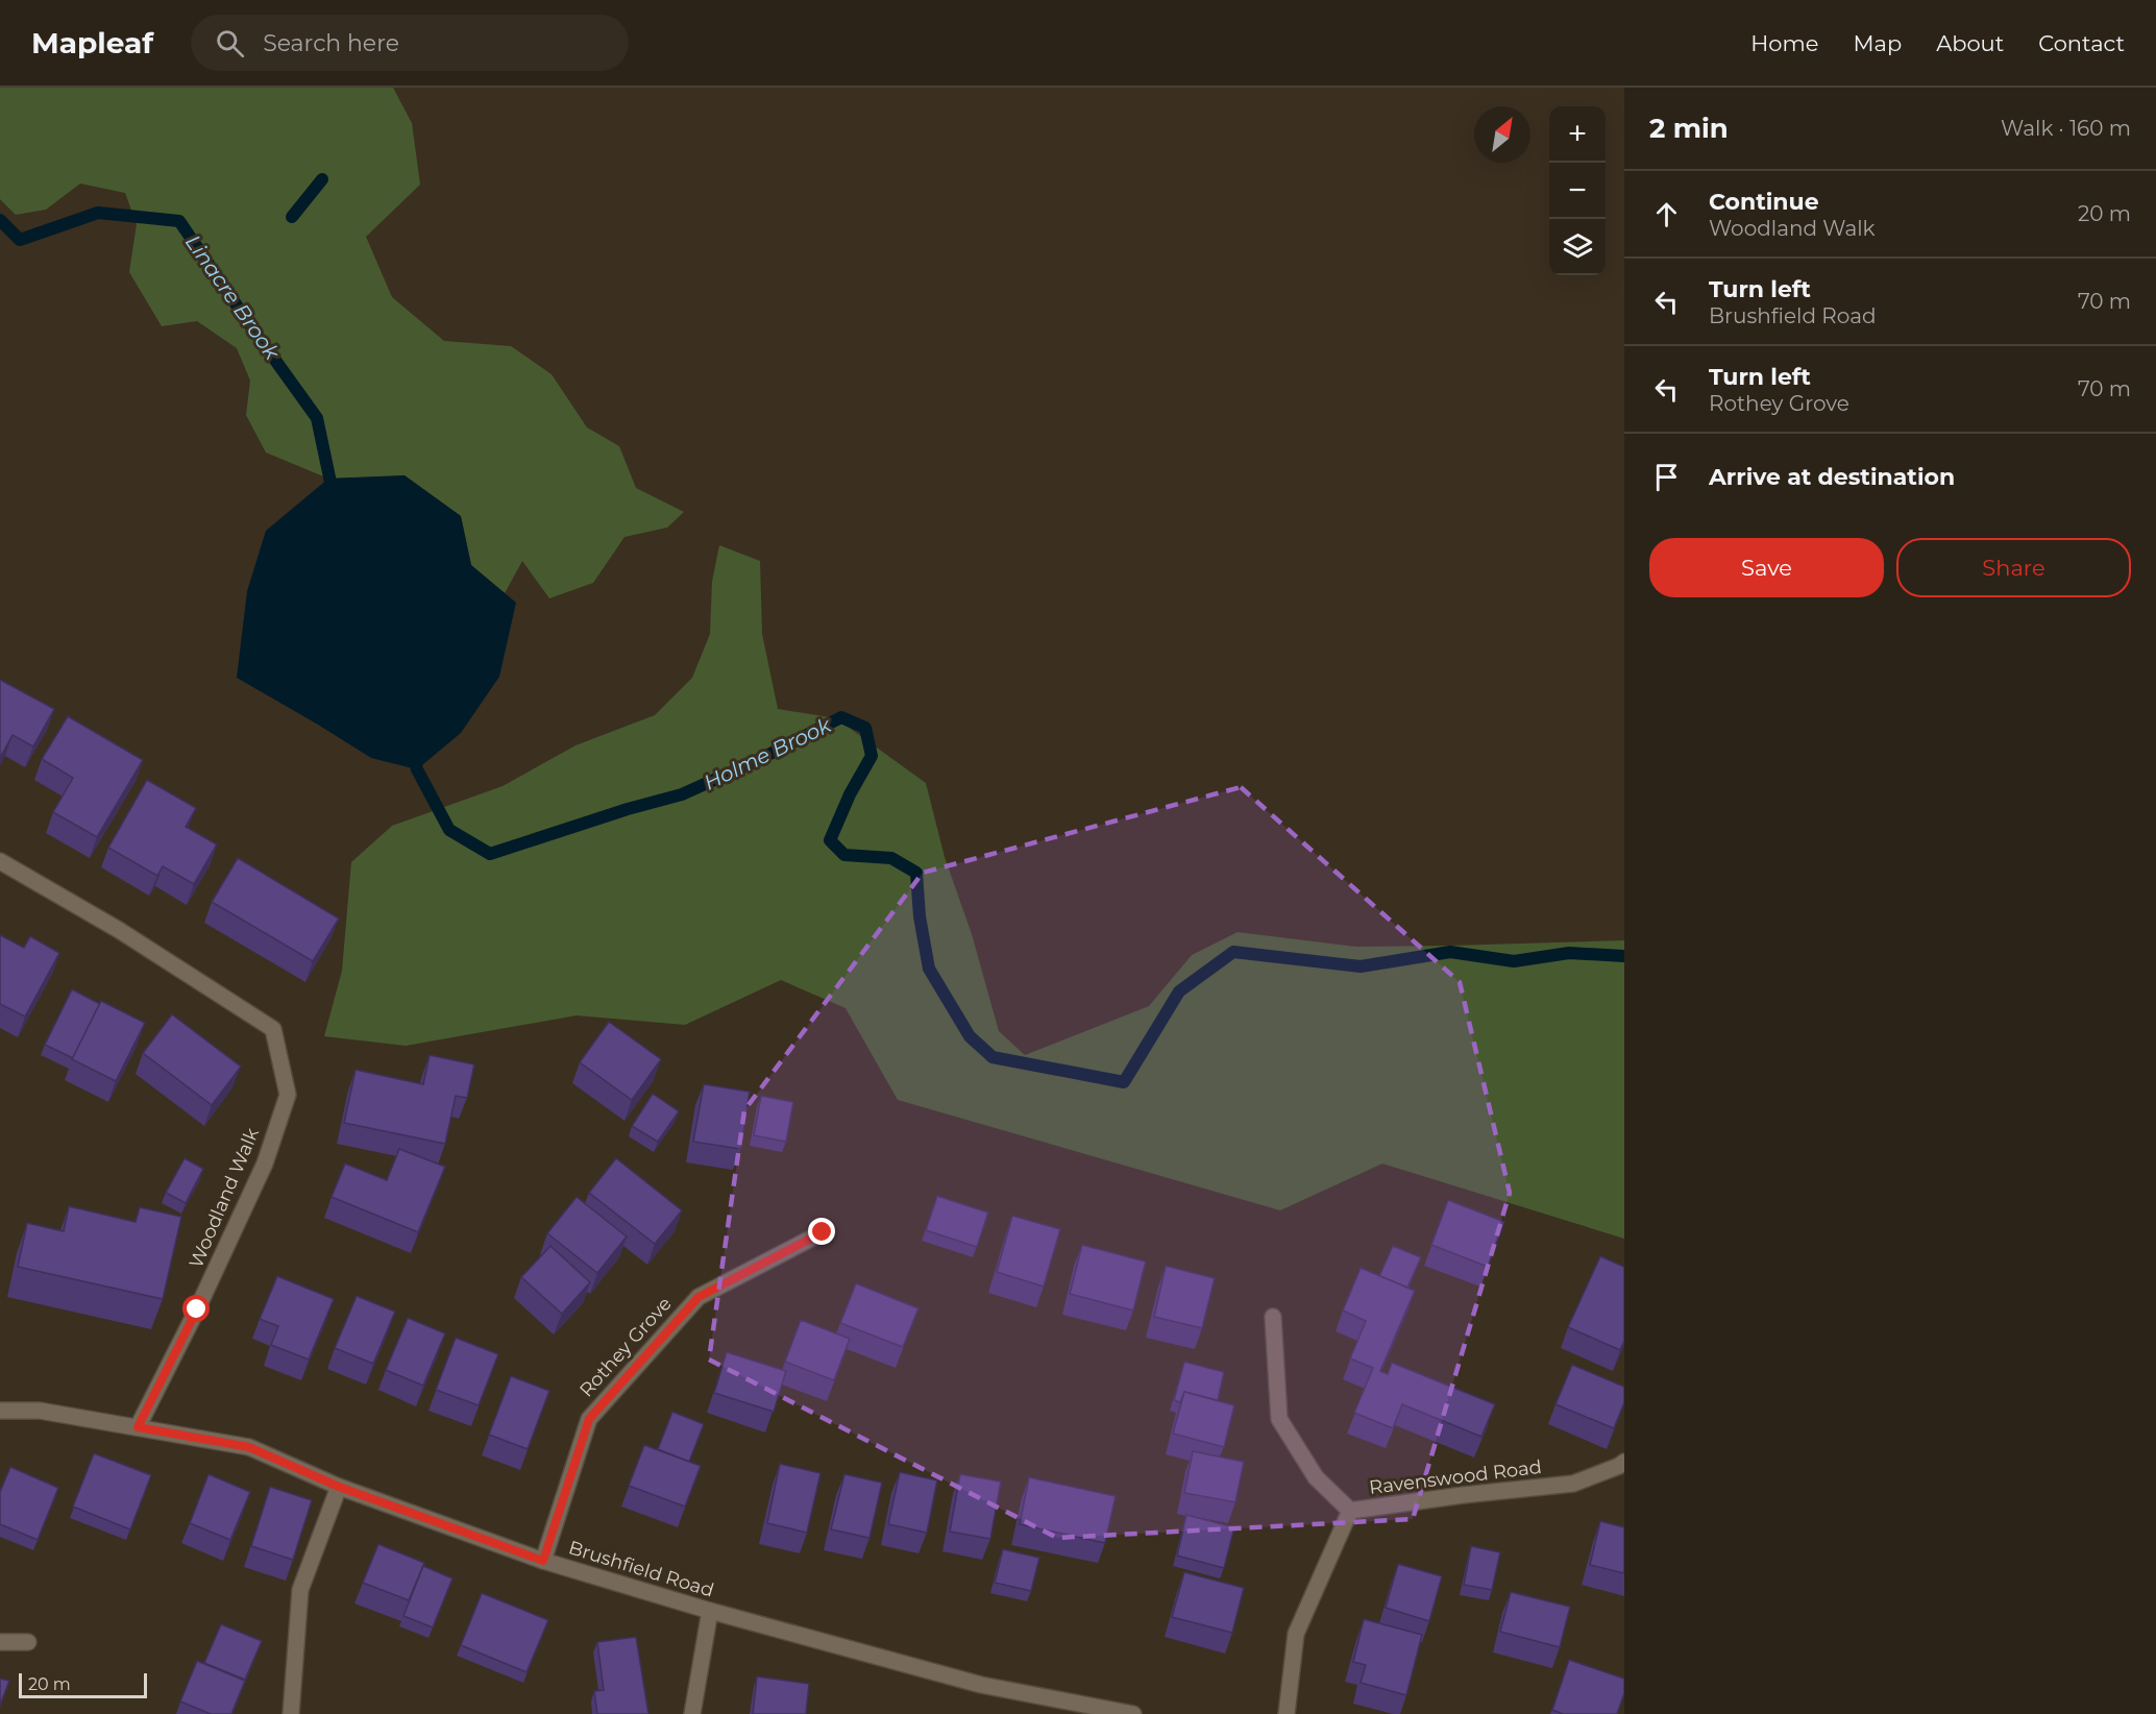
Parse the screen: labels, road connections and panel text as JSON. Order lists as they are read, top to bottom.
{
  "streets": {
    "street": [
      "Woodland Walk",
      "Rothey Grove",
      "Ravenswood Road",
      "Brushfield Road"
    ]
  },
  "crossings": [
    ["Woodland Walk", "Brushfield Road"],
    ["Rothey Grove", "Brushfield Road"]
  ],
  "water": ["Linacre Brook", "Holme Brook"],
  "scale_bar": "20 m",
  "north": "top right",
  "page": {
    "header": "Mapleaf",
    "search": "Search here",
    "nav": [
      "Home",
      "Map",
      "About",
      "Contact"
    ],
    "heading": ["2 min", "Walk · 160 m"],
    "map_buttons": ["+", "−"],
    "list": [
      ["Continue", "Woodland Walk", "20 m"],
      ["Turn left", "Brushfield Road", "70 m"],
      ["Turn left", "Rothey Grove", "70 m"],
      "Arrive at destination"
    ],
    "buttons": ["Save", "Share"],
    "scale": "20 m"
  }
}
